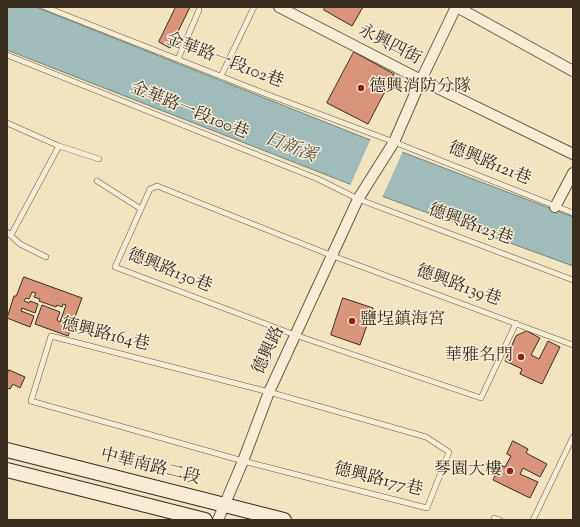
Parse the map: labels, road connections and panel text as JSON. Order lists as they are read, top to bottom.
{
  "streets": {
    "street": ["永興四街", "德興路", "中華南路二段"],
    "lane": [
      "金華路一段102巷",
      "金華路一段100巷",
      "德興路121巷",
      "德興路123巷",
      "德興路130巷",
      "德興路139巷",
      "德興路164巷",
      "德興路177巷"
    ]
  },
  "crossings": [
    ["金華路一段102巷", "德興路121巷"],
    ["金華路一段102巷", "德興路"],
    ["金華路一段100巷", "德興路123巷"],
    ["金華路一段100巷", "德興路"],
    ["德興路121巷", "德興路"],
    ["德興路123巷", "德興路"],
    ["德興路130巷", "德興路139巷"],
    ["德興路130巷", "德興路"],
    ["德興路139巷", "德興路"],
    ["德興路164巷", "德興路"],
    ["德興路164巷", "德興路177巷"],
    ["德興路", "中華南路二段"],
    ["德興路", "德興路177巷"]
  ],
  "water": ["日新溪"],
  "places": [
    "德興消防分隊",
    "鹽埕鎮海宮",
    "華雅名門",
    "琴園大樓"
  ]
}
